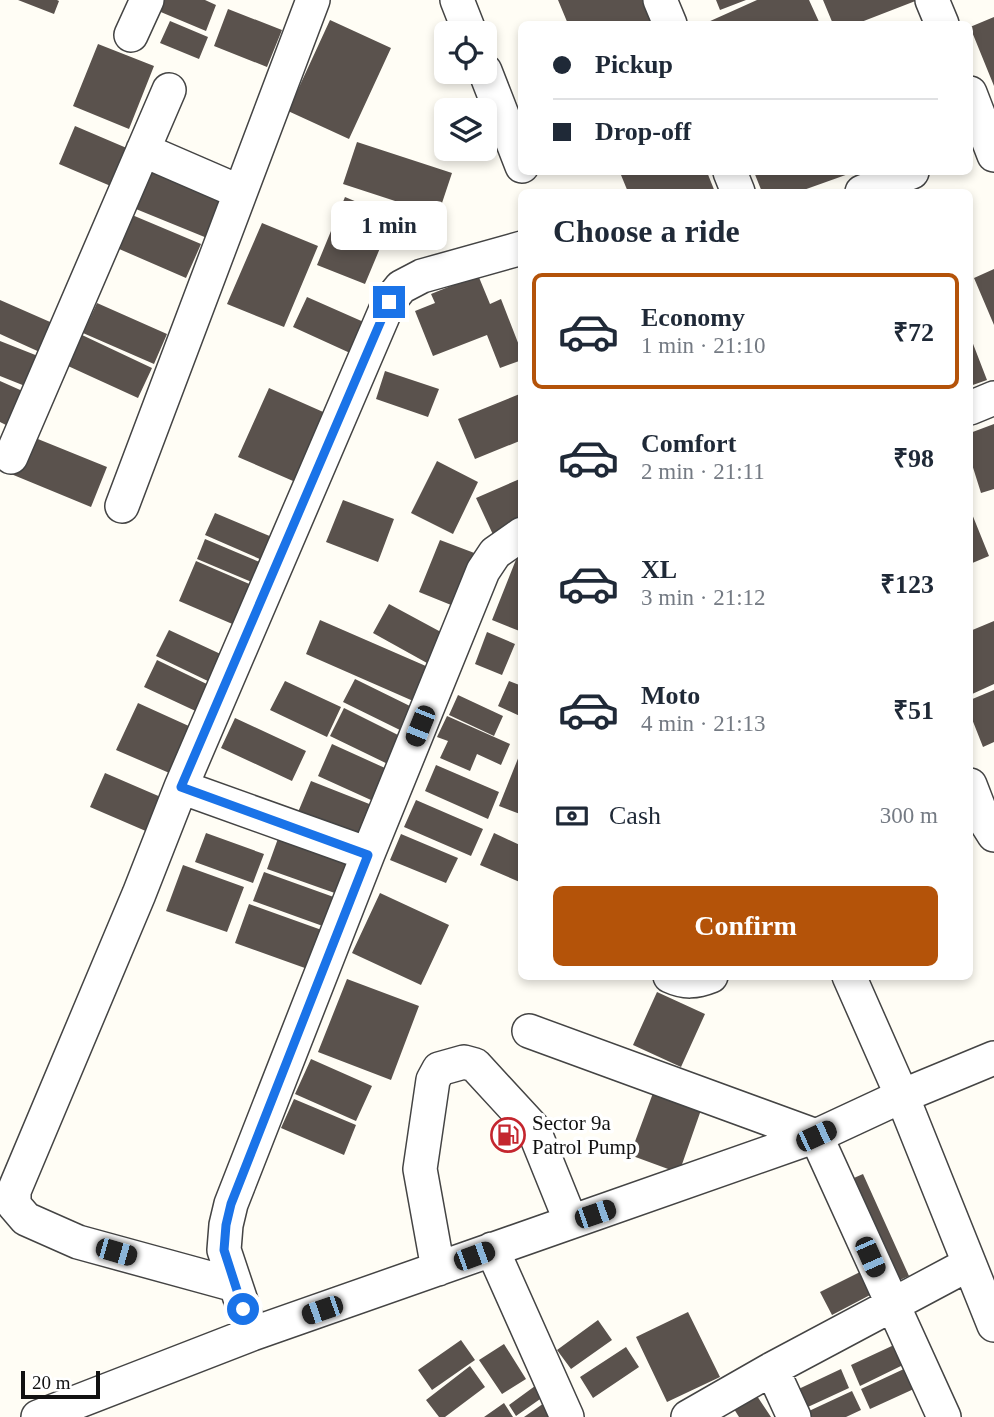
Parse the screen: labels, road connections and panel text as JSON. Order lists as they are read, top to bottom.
{
  "places": {
    "fuel station": ["Sector 9a Patrol Pump"]
  },
  "scale_bar": "20 m",
  "page": {
    "banner": ["Pickup", "Drop-off"],
    "heading": "Choose a ride",
    "bubble": "1 min",
    "list": [
      {
        "name": "Economy",
        "note": "1 min · 21:10",
        "value": "₹72"
      },
      {
        "name": "Comfort",
        "note": "2 min · 21:11",
        "value": "₹98"
      },
      {
        "name": "XL",
        "note": "3 min · 21:12",
        "value": "₹123"
      },
      {
        "name": "Moto",
        "note": "4 min · 21:13",
        "value": "₹51"
      }
    ],
    "pay": ["Cash", "300 m"],
    "buttons": "Confirm",
    "scale": "20 m"
  }
}
